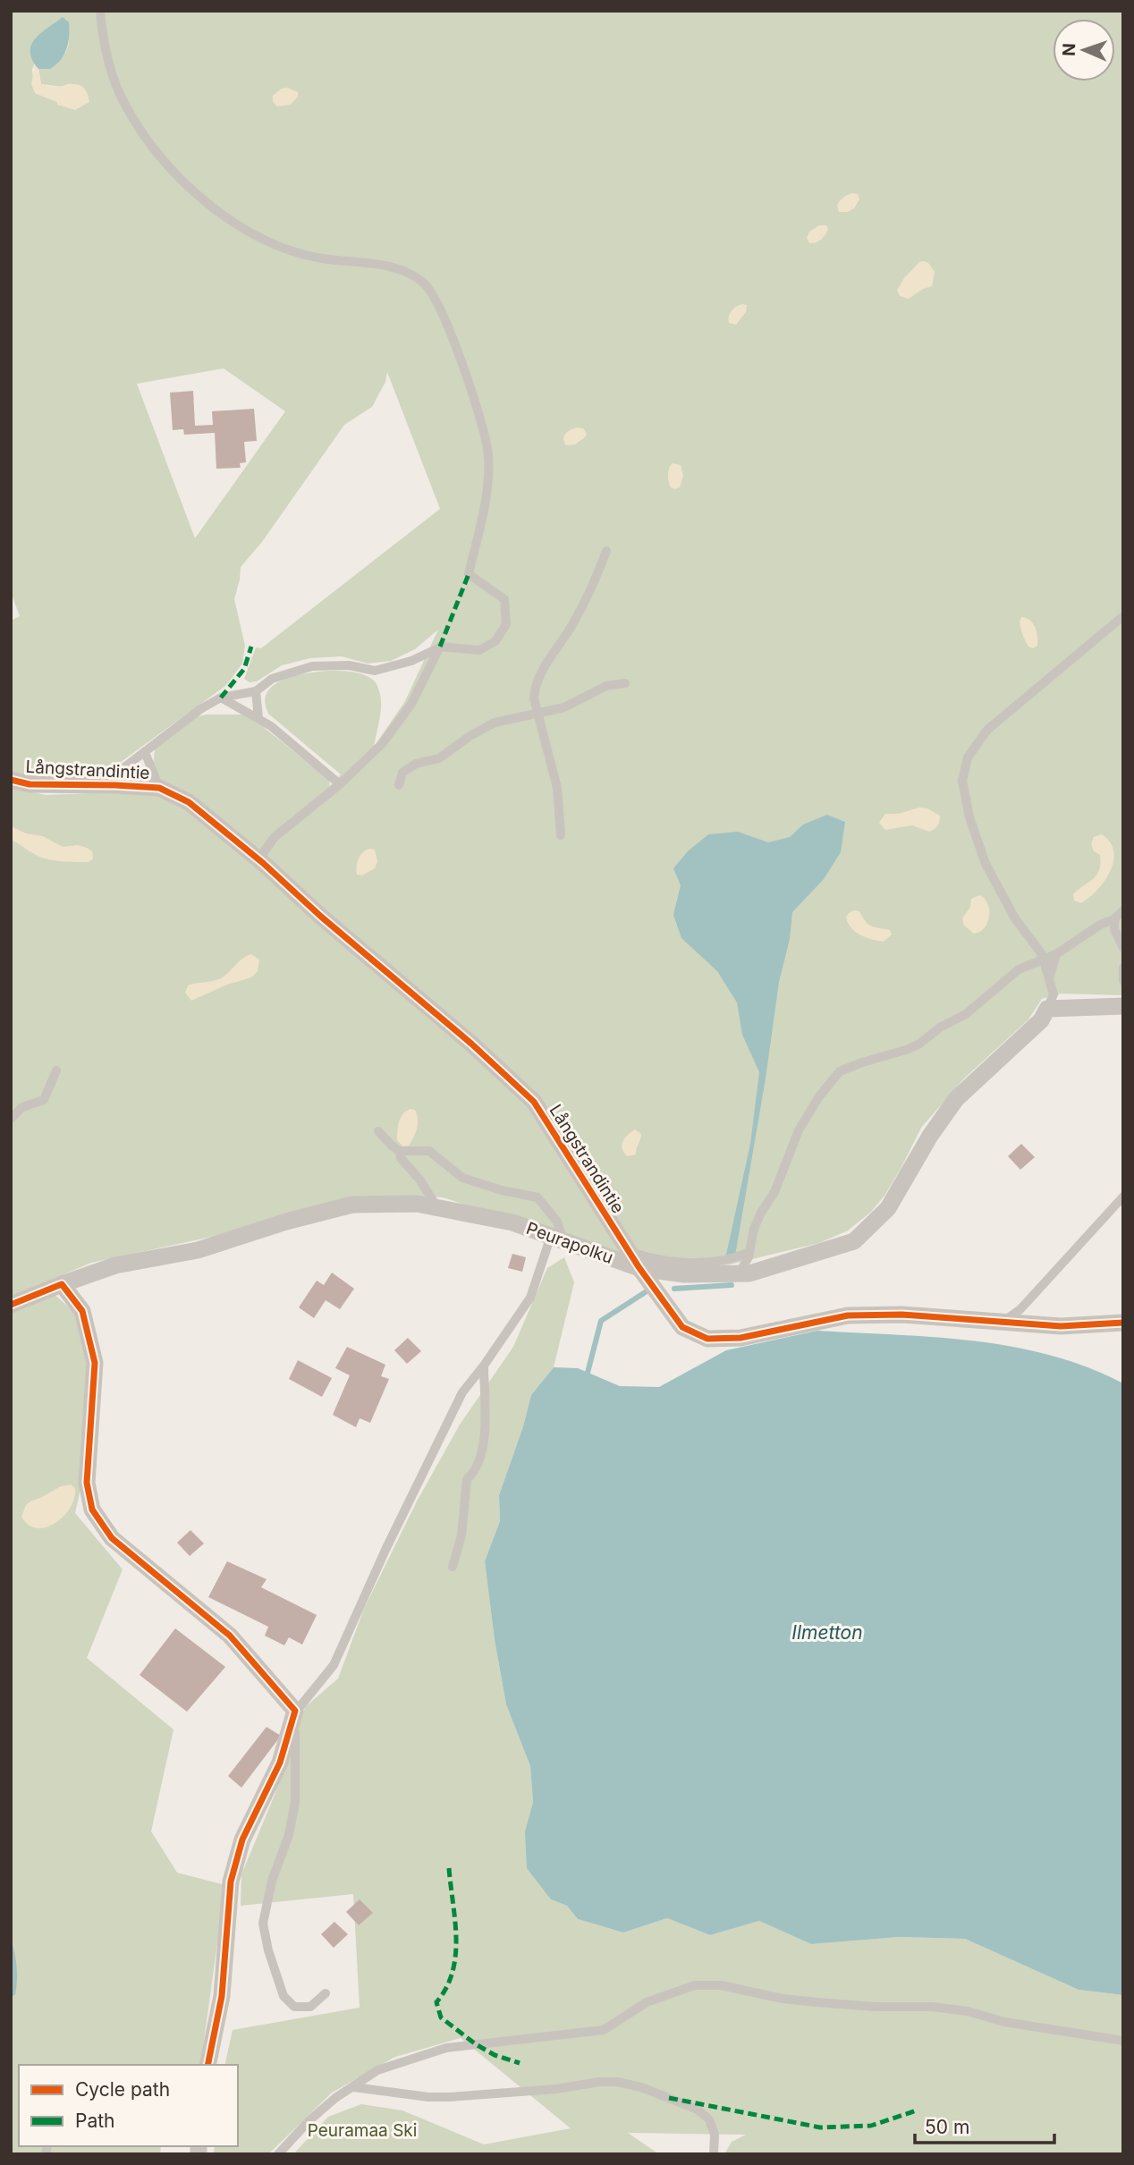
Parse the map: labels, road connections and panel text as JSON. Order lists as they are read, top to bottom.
{
  "streets": {
    "street": ["Långstrandintie", "Peurapolku"]
  },
  "crossings": [
    ["Långstrandintie", "Peurapolku"]
  ],
  "water": ["Ilmetton"],
  "parks": ["Peuramaa Ski"],
  "legend": ["Cycle path", "Path"],
  "scale_bar": "50 m",
  "north": "left"
}
